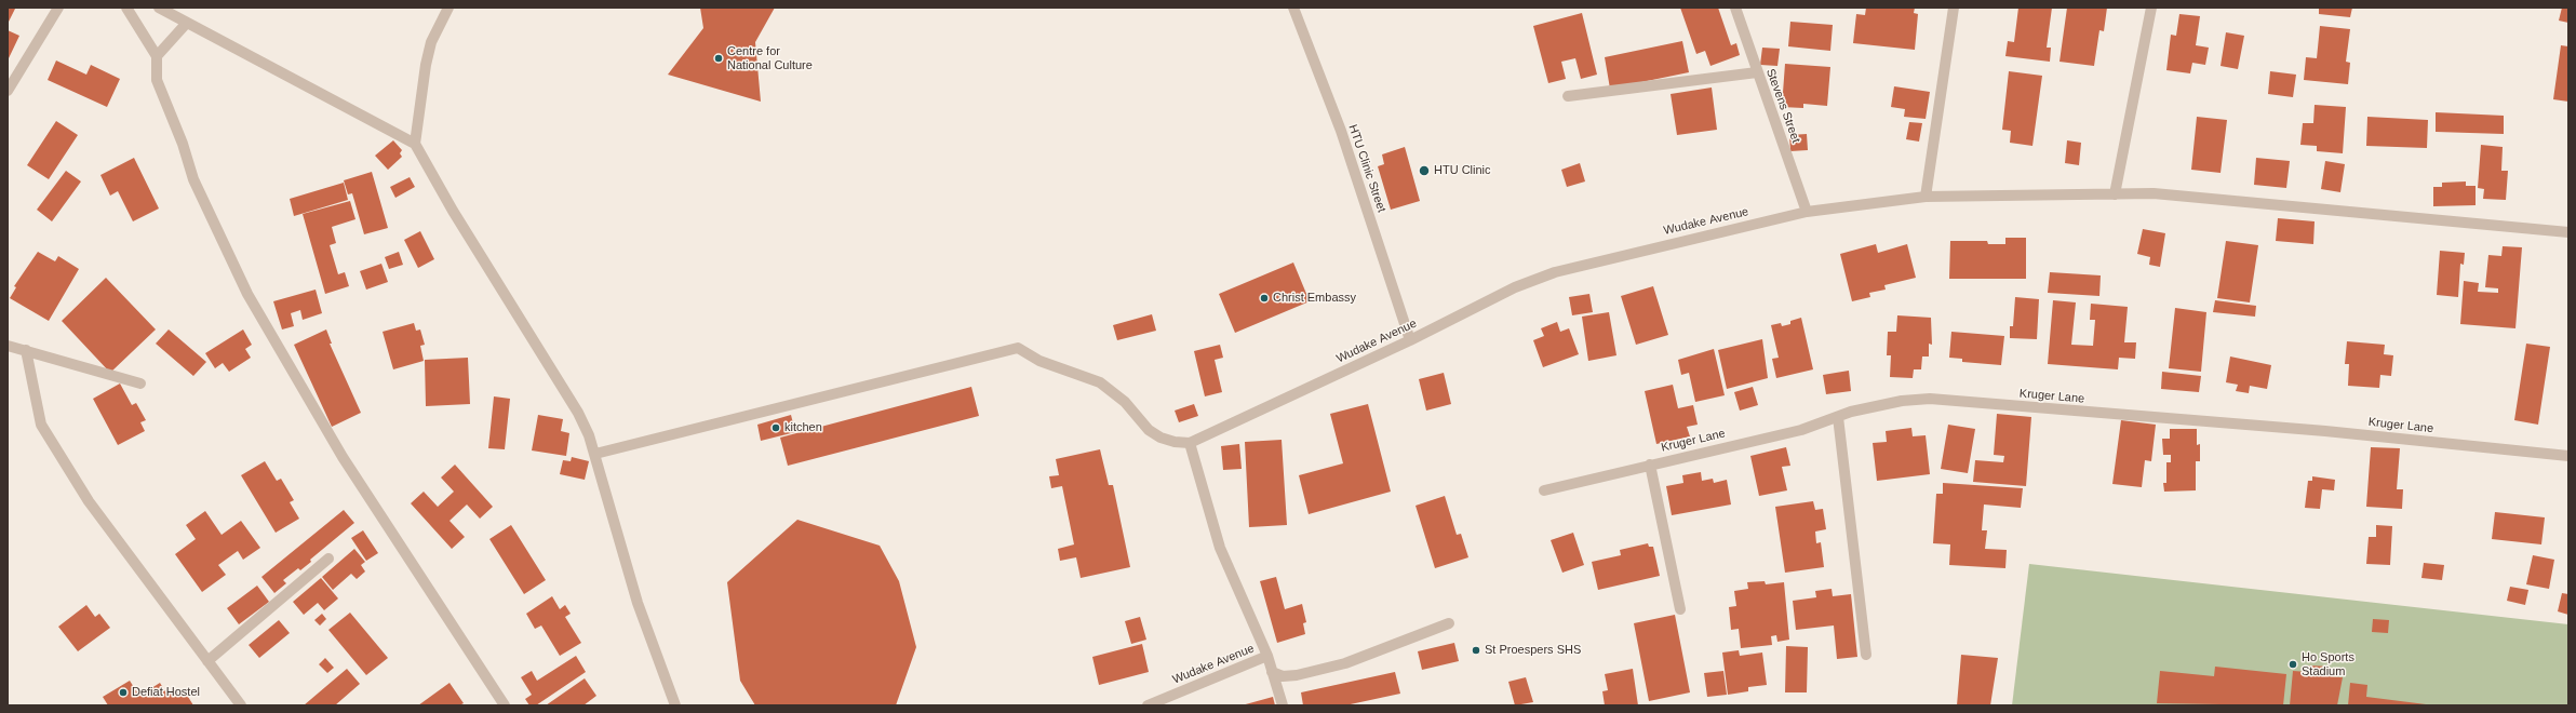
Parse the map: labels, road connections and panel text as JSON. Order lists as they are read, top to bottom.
{
  "streets": {
    "street": [
      "Stevens Street",
      "HTU Clinic Street",
      "Wudake Avenue",
      "Kruger Lane"
    ]
  },
  "crossings": [
    ["Stevens Street", "Wudake Avenue"],
    ["HTU Clinic Street", "Wudake Avenue"]
  ],
  "places": [
    "Centre for National Culture",
    "HTU Clinic",
    "Christ Embassy",
    "kitchen",
    "St Proespers SHS",
    "Ho Sports Stadium",
    "Defiat Hostel"
  ]
}
